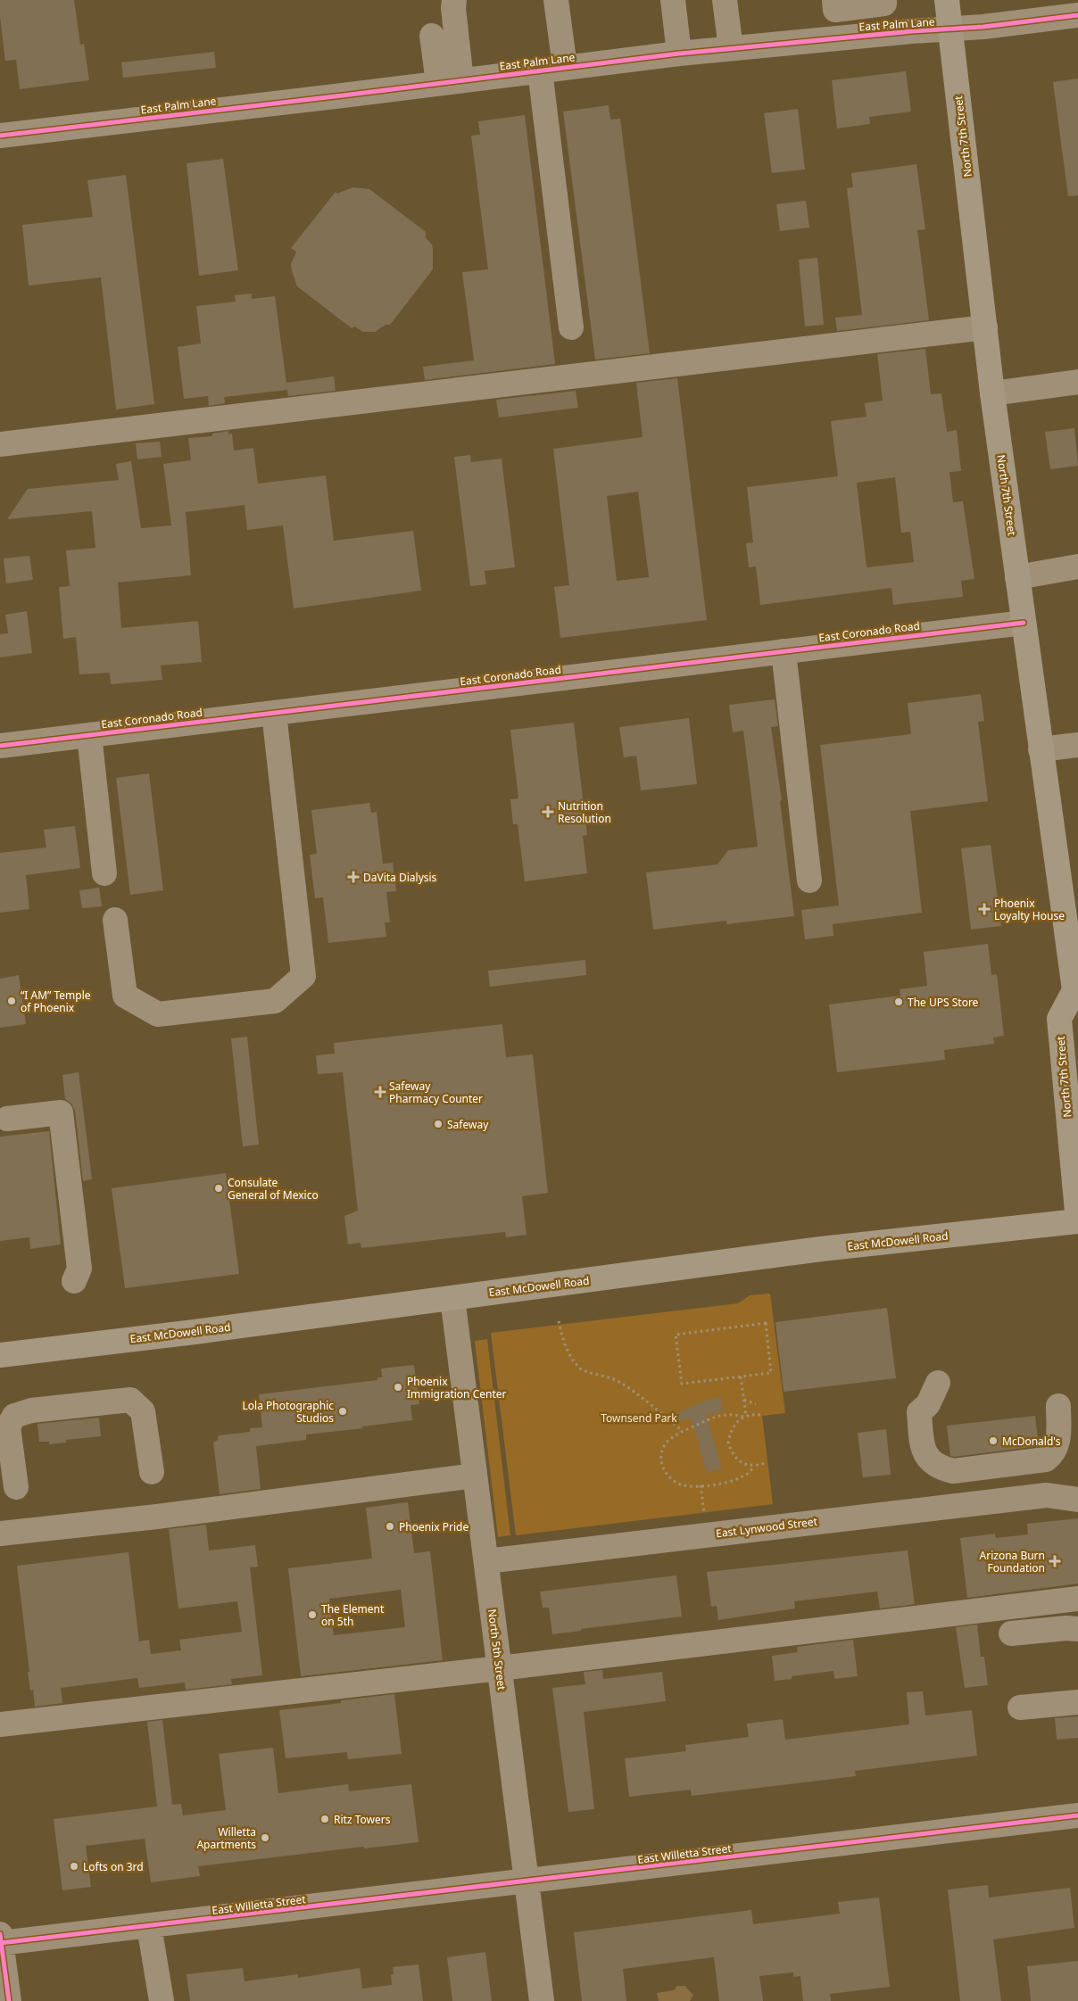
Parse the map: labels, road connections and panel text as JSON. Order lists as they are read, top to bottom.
{
  "streets": {
    "main road": ["North 7th Street", "East McDowell Road"],
    "street": [
      "East Palm Lane",
      "East Coronado Road",
      "East Lynwood Street",
      "North 5th Street",
      "East Willetta Street"
    ]
  },
  "crossings": [
    ["East Palm Lane", "North 7th Street"],
    ["North 7th Street", "East Coronado Road"],
    ["North 7th Street", "East McDowell Road"],
    ["East McDowell Road", "North 5th Street"],
    ["East Lynwood Street", "North 5th Street"],
    ["North 5th Street", "East Willetta Street"]
  ],
  "parks": ["Townsend Park"],
  "places": {
    "health": [
      "Nutrition Resolution",
      "DaVita Dialysis",
      "Phoenix Loyalty House",
      "Safeway Pharmacy Counter",
      "Arizona Burn Foundation"
    ],
    "other": [
      "“I AM” Temple of Phoenix",
      "The UPS Store",
      "Safeway",
      "Consulate General of Mexico",
      "Phoenix Immigration Center",
      "Lola Photographic Studios",
      "McDonald's",
      "Phoenix Pride",
      "The Element on 5th",
      "Ritz Towers",
      "Willetta Apartments",
      "Lofts on 3rd"
    ]
  }
}
